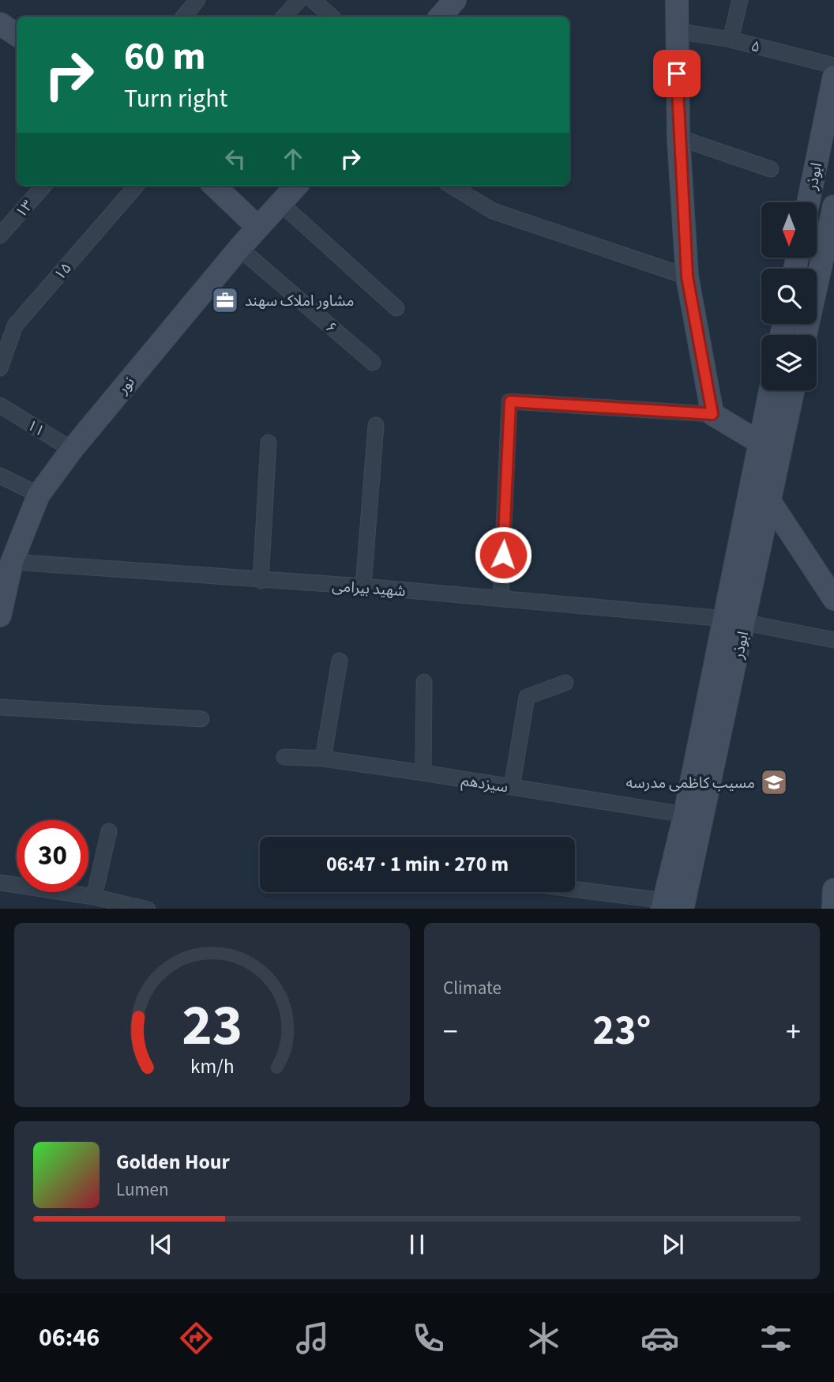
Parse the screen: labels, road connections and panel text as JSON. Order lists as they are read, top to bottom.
{
  "streets": {
    "main road": ["ابوذر", "نور"],
    "street": [
      "۵",
      "۱۳",
      "۱۵",
      "۶",
      "۱۱",
      "شهید بیرامی",
      "سیزدهم"
    ]
  },
  "crossings": [
    ["ابوذر", "شهید بیرامی"],
    ["ابوذر", "سیزدهم"],
    ["۶", "نور"],
    ["نور", "۱۱"],
    ["نور", "شهید بیرامی"]
  ],
  "places": {
    "office": ["مشاور املاک سهند"],
    "school or university": ["مسیب کاظمی مدرسه"]
  },
  "north": "bottom",
  "page": {
    "turn": ["60 m", "Turn right"],
    "limit": "30",
    "trip": "06:47 · 1 min · 270 m",
    "tile": "Climate",
    "heat": ["−", "23°", "+"],
    "song": ["Golden Hour", "Lumen"],
    "tabs": "06:46",
    "gauge": ["23", "km/h"]
  }
}
